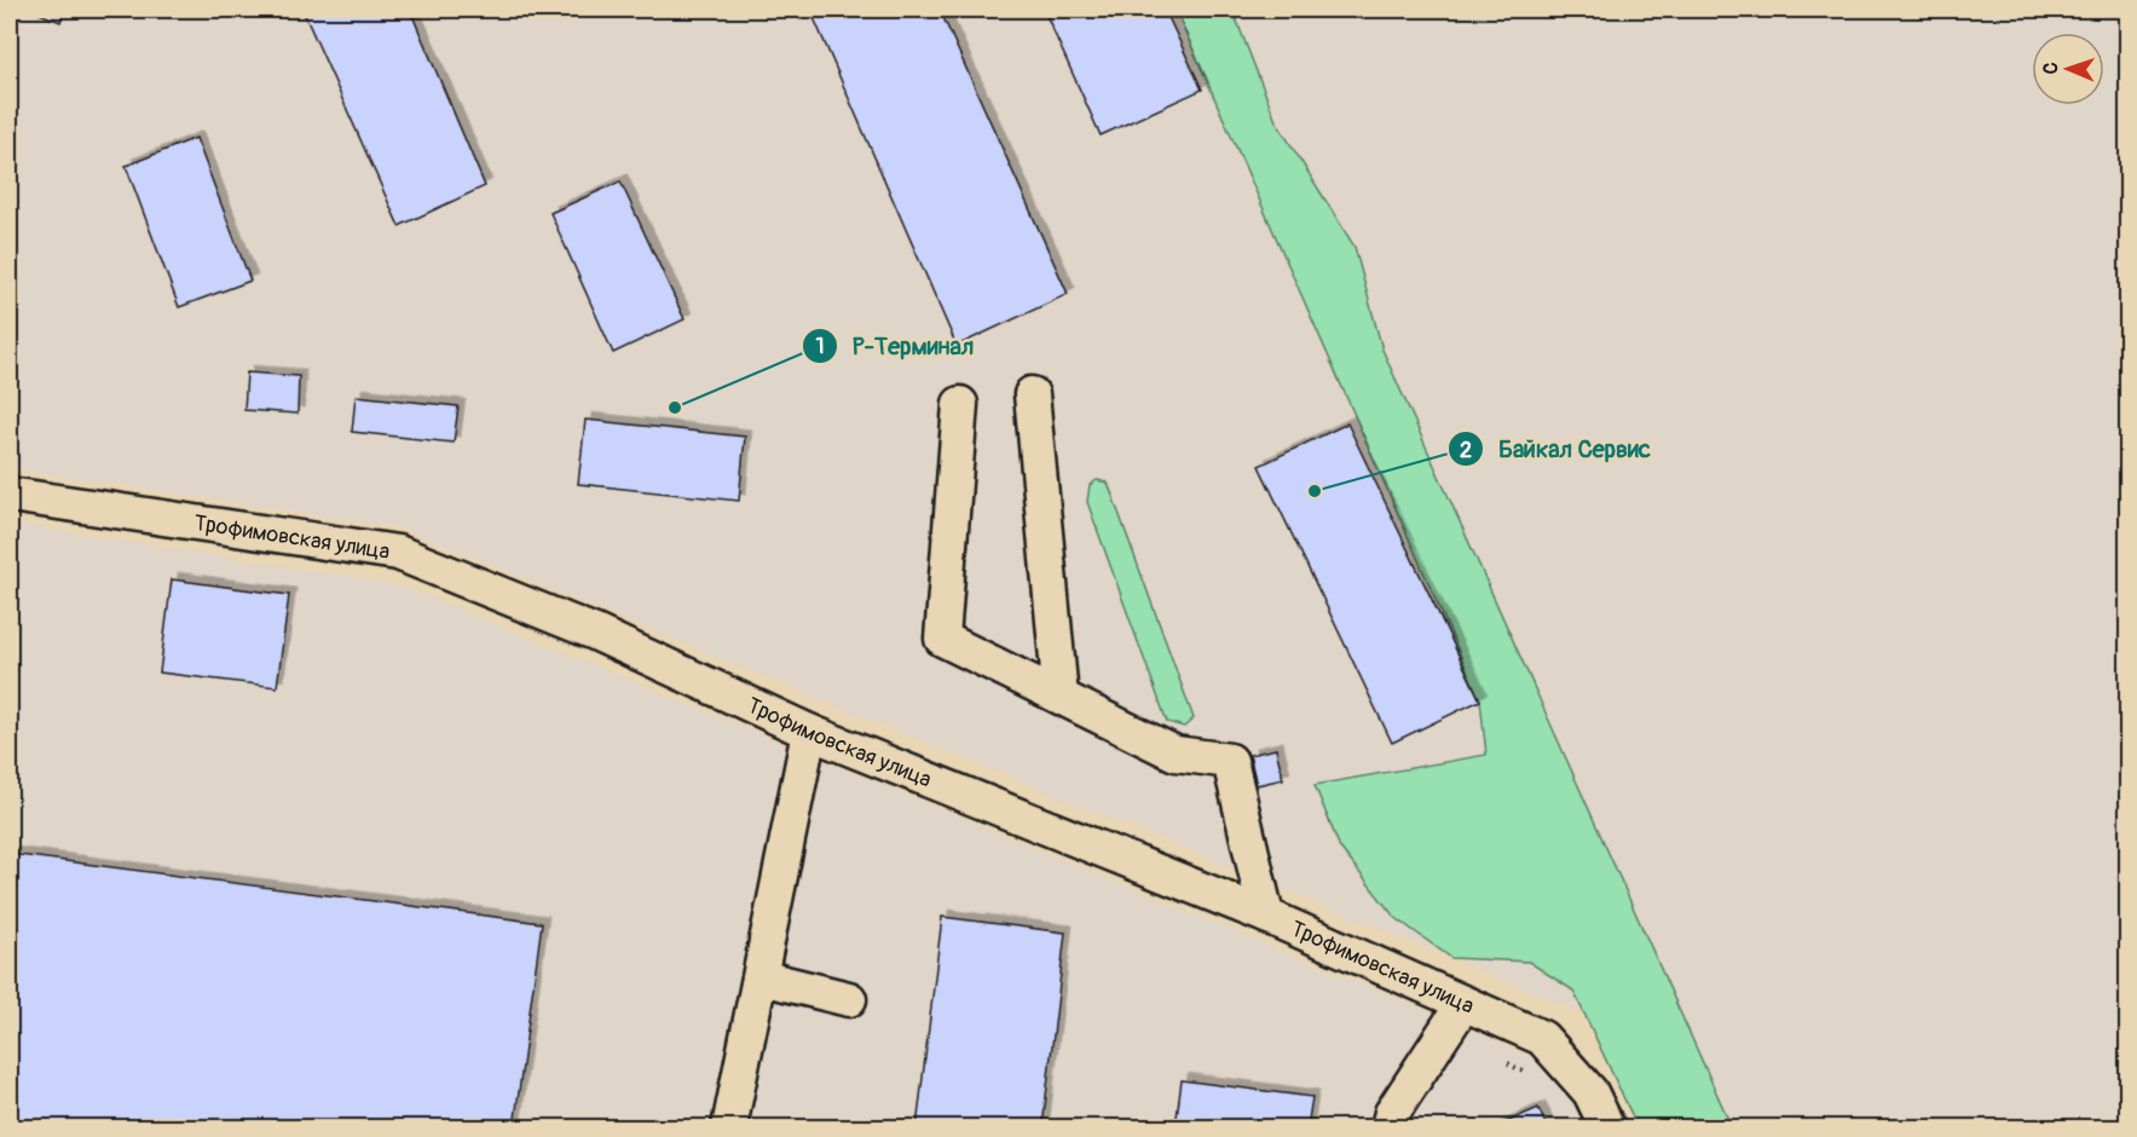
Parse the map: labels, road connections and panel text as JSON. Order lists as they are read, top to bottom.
{
  "streets": {
    "street": ["Трофимовская улица"]
  },
  "places": ["Р-Терминал", "Байкал Сервис"],
  "north": "left"
}
